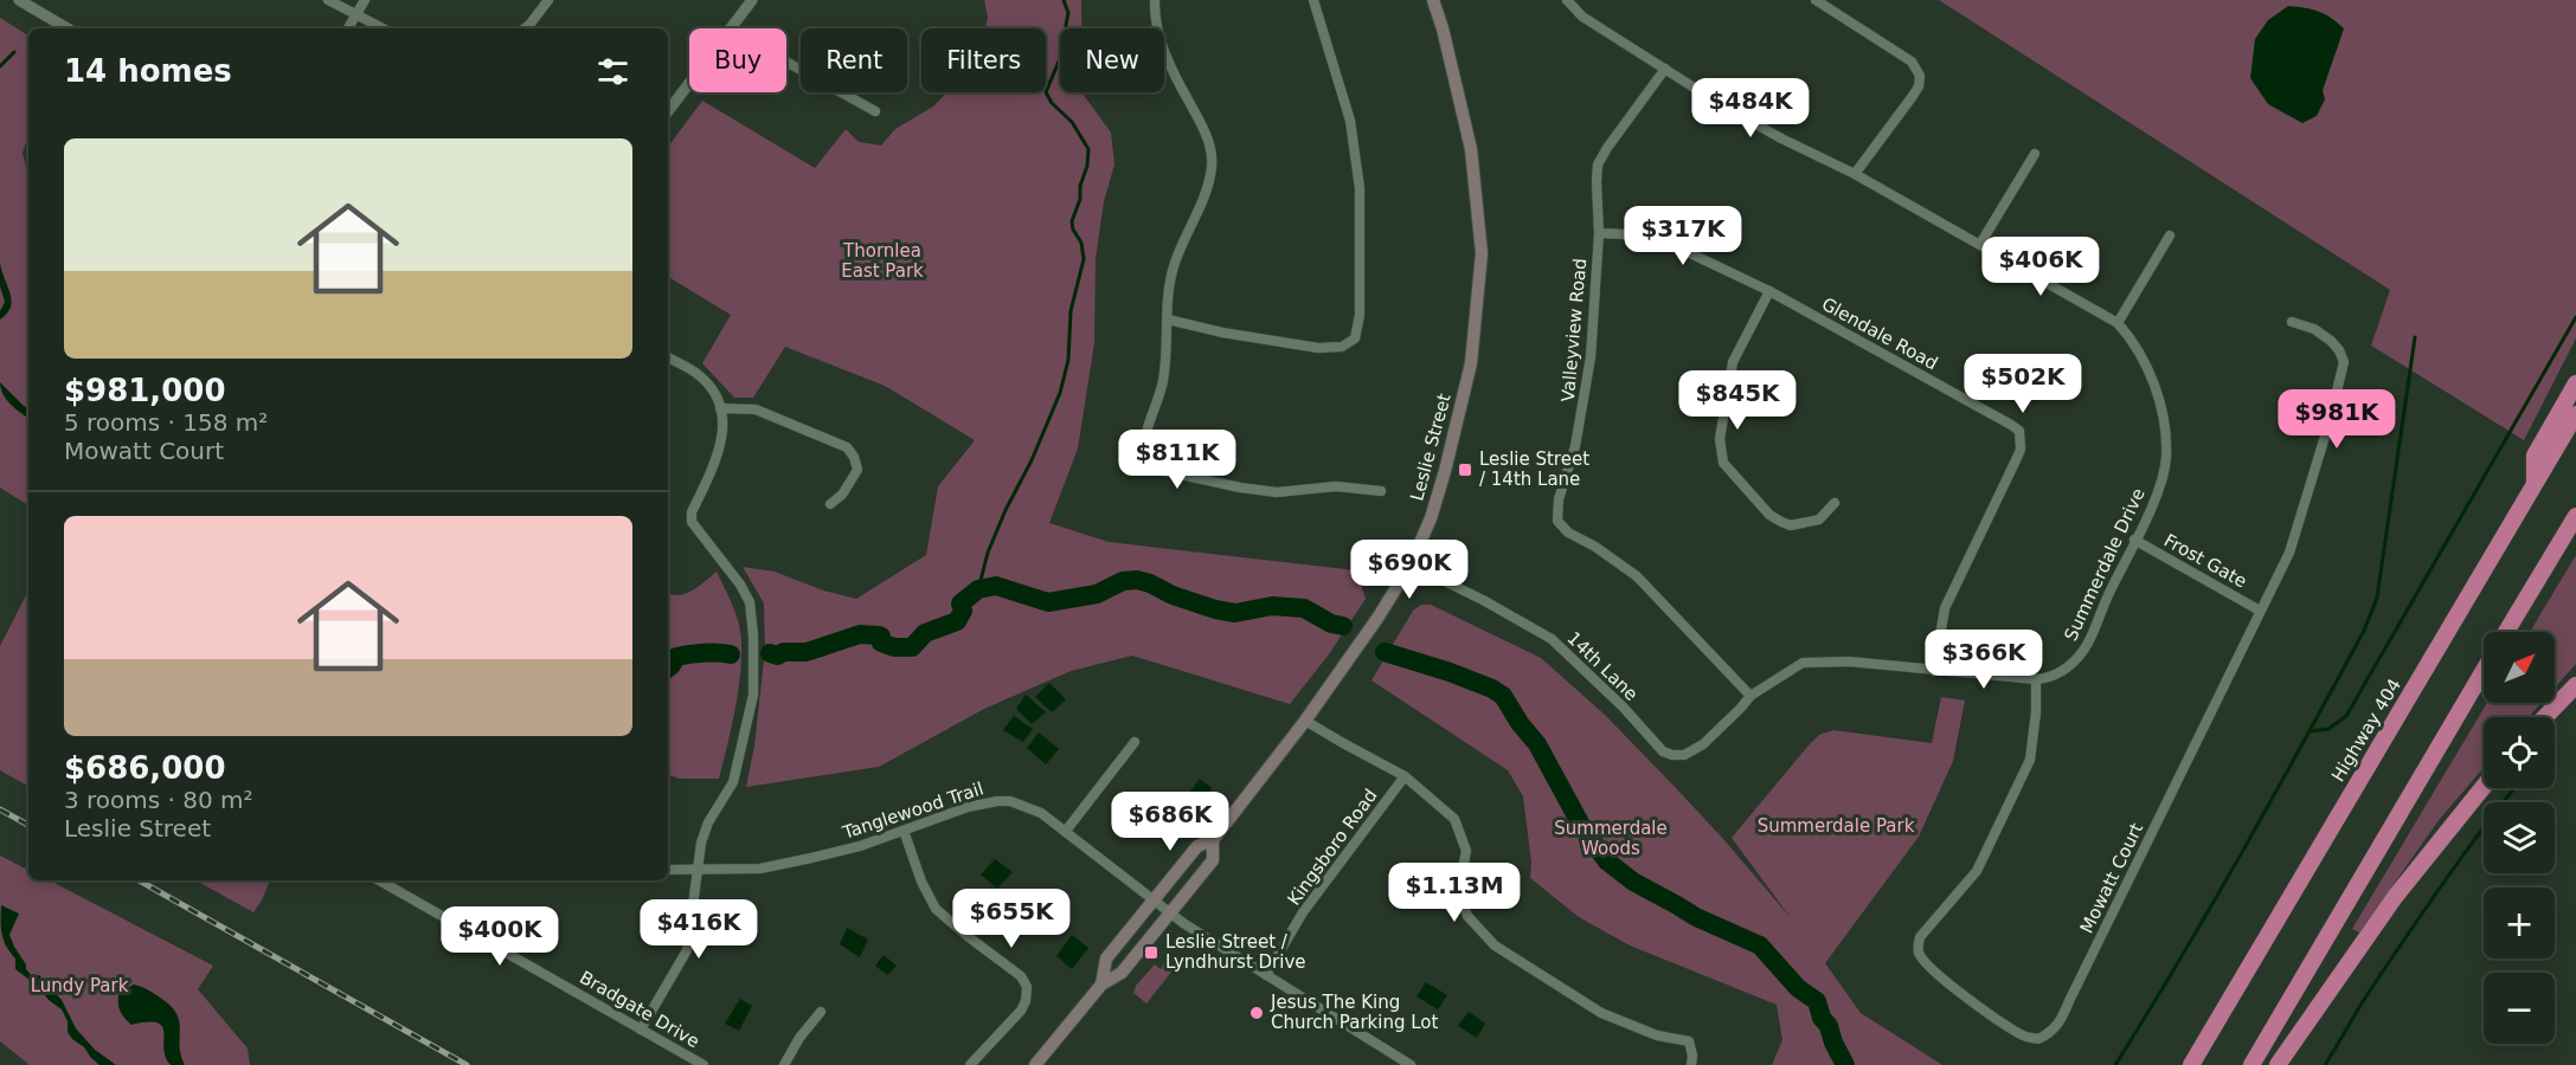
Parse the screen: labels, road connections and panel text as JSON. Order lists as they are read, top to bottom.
{
  "streets": {
    "highway": ["Highway 404"],
    "main road": ["Leslie Street"],
    "street": [
      "Valleyview Road",
      "Glendale Road",
      "Frost Gate",
      "Summerdale Drive",
      "14th Lane",
      "Tanglewood Trail",
      "Kingsboro Road",
      "Mowatt Court",
      "Bradgate Drive"
    ]
  },
  "crossings": [
    ["Valleyview Road", "Glendale Road"],
    ["Valleyview Road", "Summerdale Drive"],
    ["Valleyview Road", "14th Lane"],
    ["Glendale Road", "Summerdale Drive"],
    ["Leslie Street", "14th Lane"],
    ["Leslie Street", "Tanglewood Trail"],
    ["Frost Gate", "Summerdale Drive"],
    ["Frost Gate", "Mowatt Court"],
    ["Summerdale Drive", "14th Lane"],
    ["Summerdale Drive", "Mowatt Court"],
    ["Tanglewood Trail", "Kingsboro Road"]
  ],
  "parks": [
    "Thornlea East Park",
    "Summerdale Park",
    "Summerdale Woods",
    "Lundy Park"
  ],
  "places": {
    "transit": ["Leslie Street / 14th Lane", "Leslie Street / Lyndhurst Drive"],
    "other": ["Jesus The King Church Parking Lot"]
  },
  "north": "top right",
  "page": {
    "chip": [
      "Buy",
      "Rent",
      "Filters",
      "New"
    ],
    "heading": "14 homes",
    "price": [
      "$484K",
      "$317K",
      "$406K",
      "$502K",
      "$845K",
      "$981K",
      "$811K",
      "$690K",
      "$366K",
      "$686K",
      "$1.13M",
      "$655K",
      "$416K",
      "$400K"
    ],
    "list": [
      {
        "name": "$981,000",
        "note": "5 rooms · 158 m² · Mowatt Court"
      },
      {
        "name": "$686,000",
        "note": "3 rooms · 80 m² · Leslie Street"
      }
    ],
    "map_buttons": ["+", "−"]
  }
}
